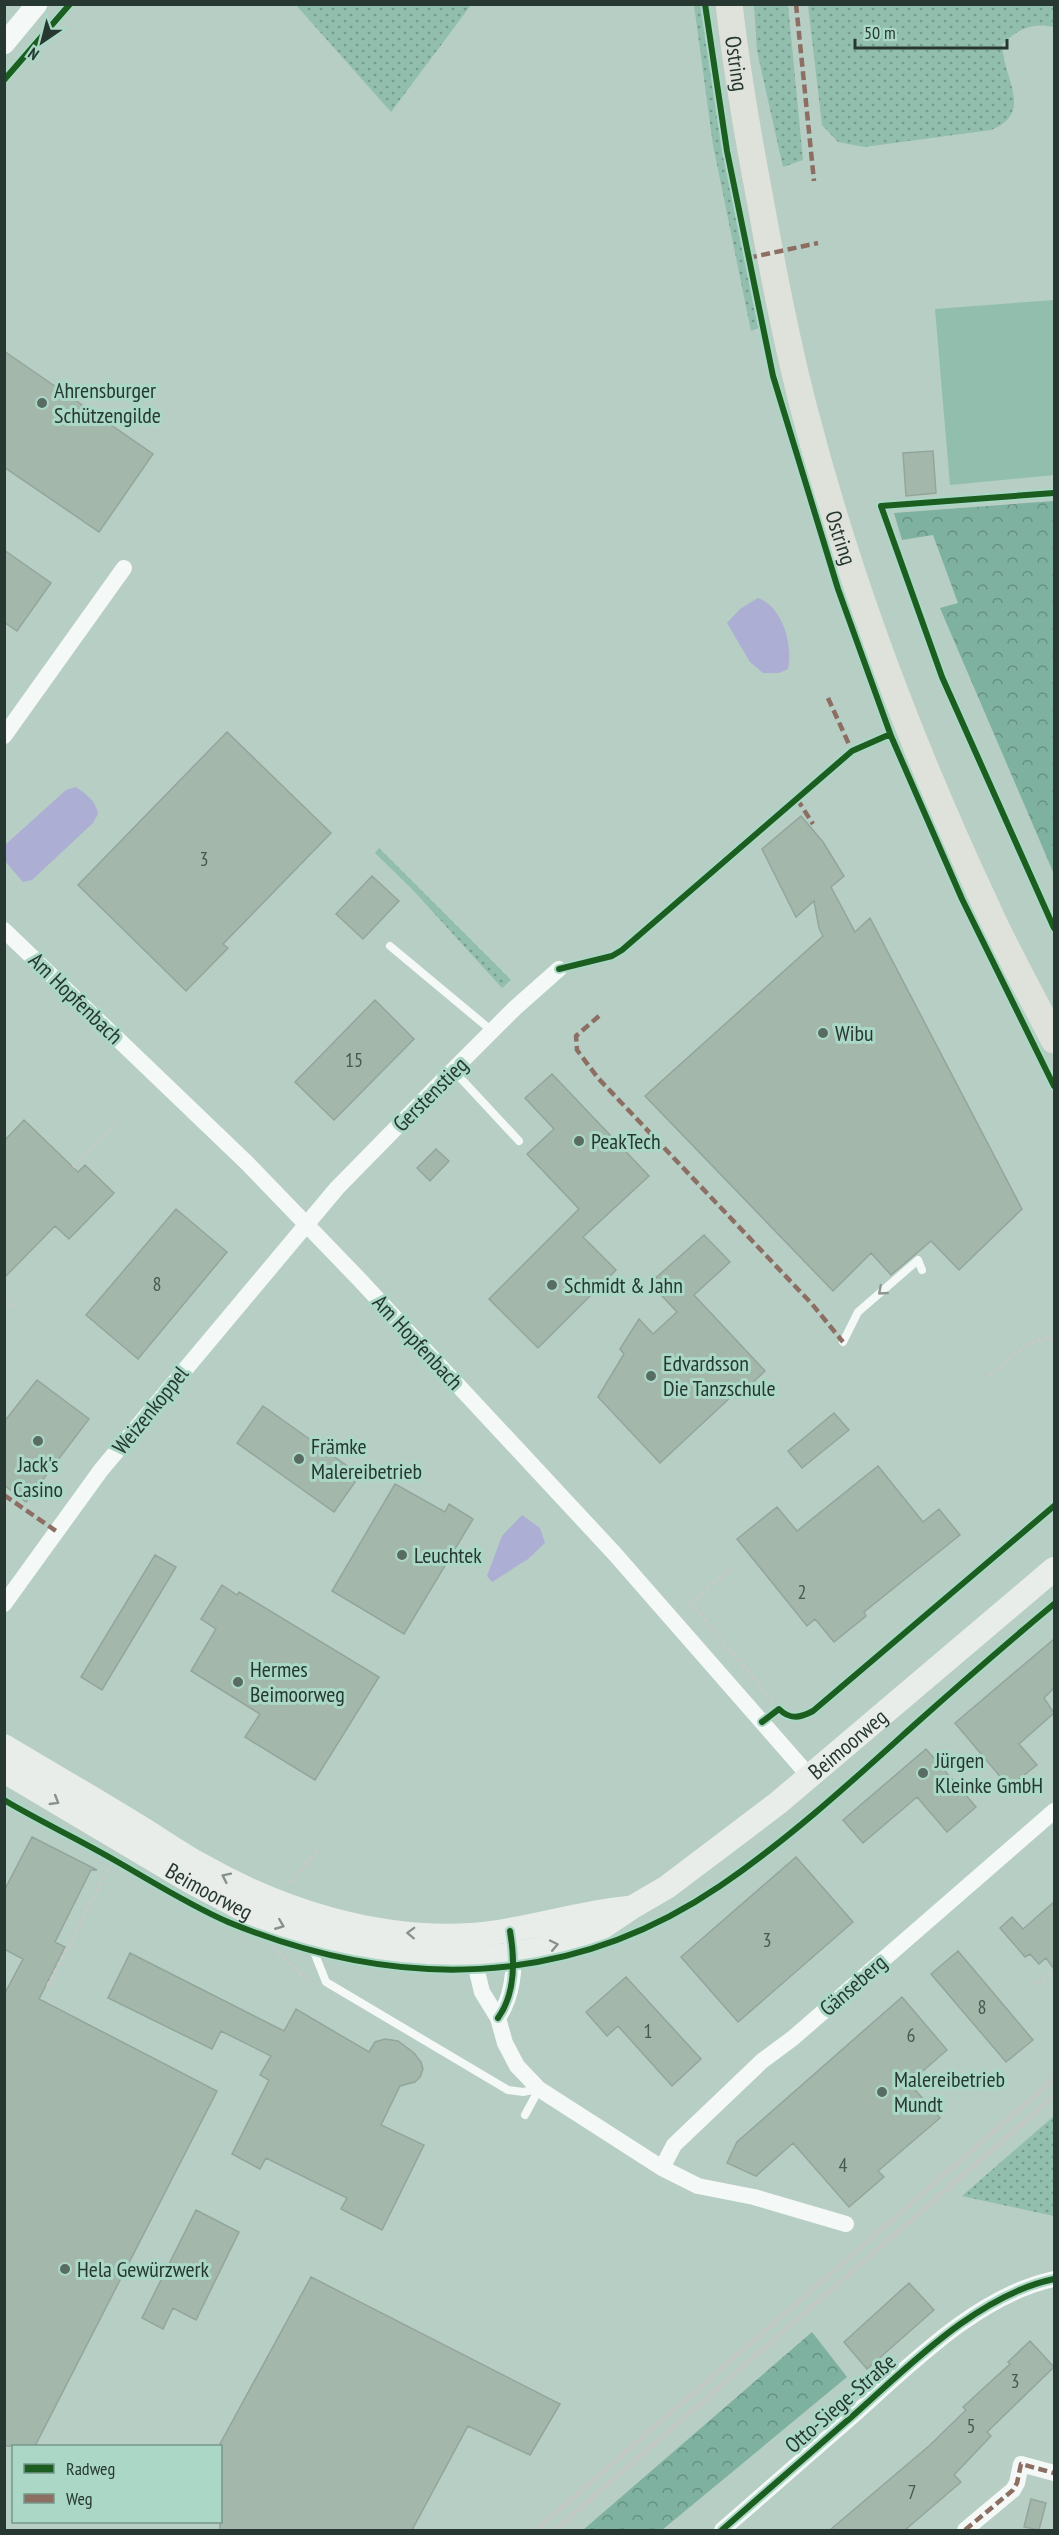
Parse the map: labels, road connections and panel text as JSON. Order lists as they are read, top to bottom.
{
  "streets": {
    "main road": ["Ostring", "Beimoorweg"],
    "street": [
      "Am Hopfenbach",
      "Gerstenstieg",
      "Weizenkoppel",
      "Gänseberg",
      "Otto-Siege-Straße"
    ]
  },
  "crossings": [
    ["Am Hopfenbach", "Gerstenstieg"],
    ["Am Hopfenbach", "Weizenkoppel"],
    ["Am Hopfenbach", "Beimoorweg"],
    ["Gerstenstieg", "Weizenkoppel"]
  ],
  "places": [
    "Ahrensburger Schützengilde",
    "Wibu",
    "PeakTech",
    "Schmidt & Jahn",
    "Edvardsson Die Tanzschule",
    "Jack's Casino",
    "Främke Malereibetrieb",
    "Leuchtek",
    "Hermes Beimoorweg",
    "Jürgen Kleinke GmbH",
    "Malereibetrieb Mundt",
    "Hela Gewürzwerk"
  ],
  "house_numbers": [
    "3",
    "15",
    "8",
    "2",
    "3",
    "8",
    "1",
    "6",
    "4",
    "3",
    "5",
    "7"
  ],
  "legend": ["Radweg", "Weg"],
  "scale_bar": "50 m",
  "north": "bottom left"
}
